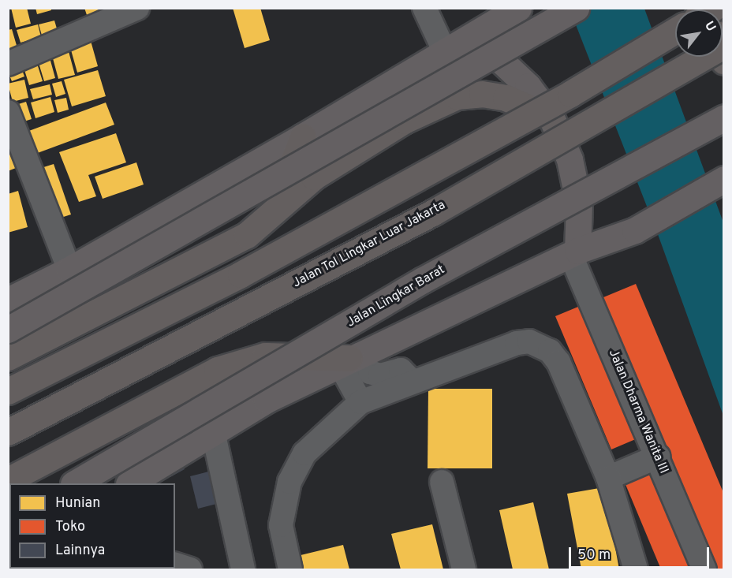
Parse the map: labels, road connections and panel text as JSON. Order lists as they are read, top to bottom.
{
  "streets": {
    "highway": ["Jalan Tol Lingkar Luar Jakarta"],
    "main road": ["Jalan Lingkar Barat"],
    "street": ["Jalan Dharma Wanita III"]
  },
  "legend": ["Hunian", "Toko", "Lainnya"],
  "scale_bar": "50 m",
  "north": "top right"
}
